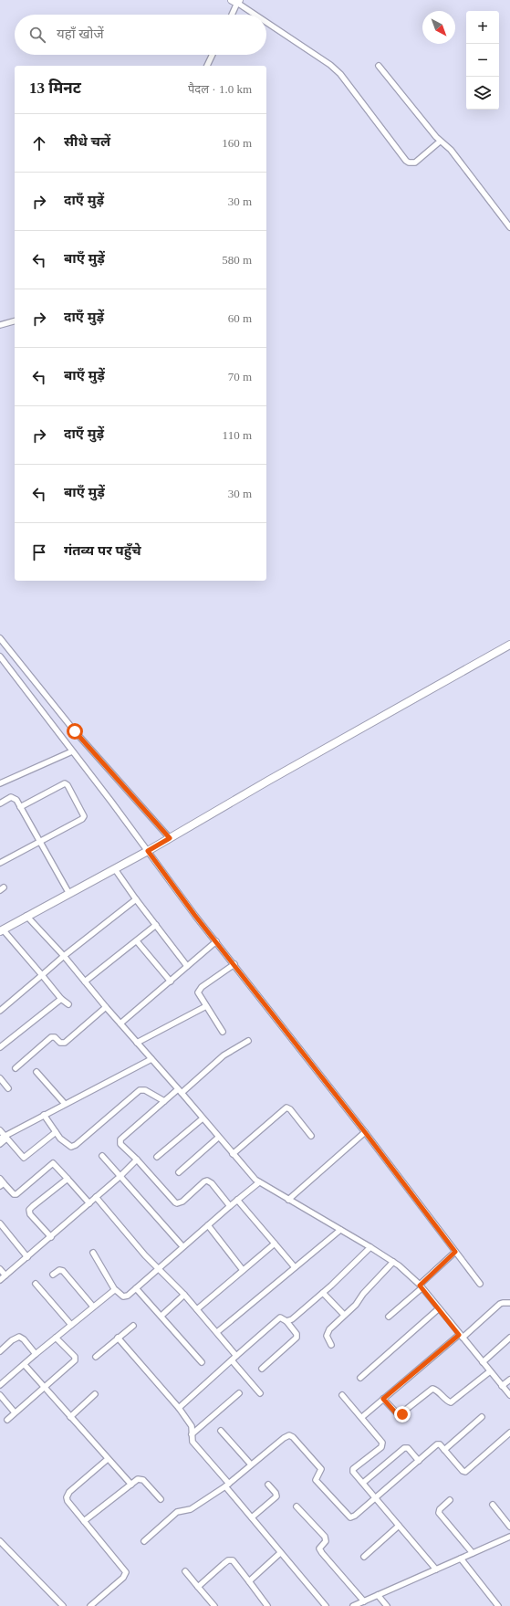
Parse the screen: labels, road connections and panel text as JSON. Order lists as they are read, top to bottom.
{
  "north": "bottom right",
  "page": {
    "map_buttons": ["+", "−"],
    "search": "यहाँ खोजें",
    "heading": ["13 मिनट", "पैदल · 1.0 km"],
    "list": [
      ["सीधे चलें", "160 m"],
      ["दाएँ मुड़ें", "30 m"],
      ["बाएँ मुड़ें", "580 m"],
      ["दाएँ मुड़ें", "60 m"],
      ["बाएँ मुड़ें", "70 m"],
      ["दाएँ मुड़ें", "110 m"],
      ["बाएँ मुड़ें", "30 m"],
      "गंतव्य पर पहुँचे"
    ]
  }
}
